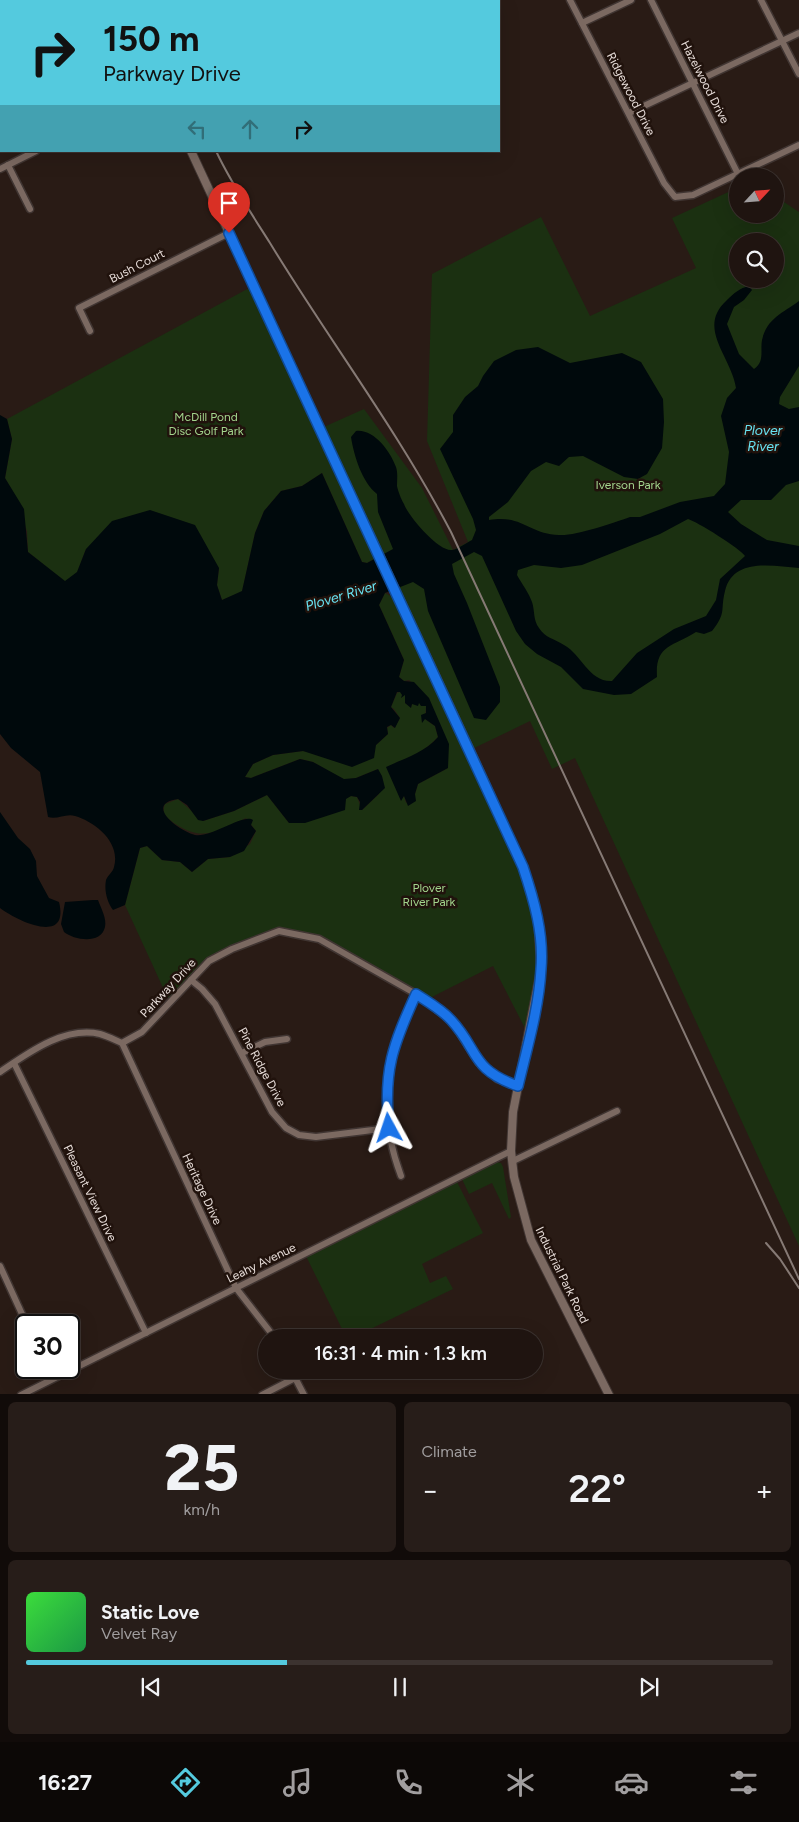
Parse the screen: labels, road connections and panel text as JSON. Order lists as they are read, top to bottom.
{
  "streets": {
    "street": [
      "Hazelwood Drive",
      "Ridgewood Drive",
      "Bush Court",
      "Parkway Drive",
      "Pine Ridge Drive",
      "Heritage Drive",
      "Pleasant View Drive",
      "Leahy Avenue",
      "Industrial Park Road"
    ]
  },
  "crossings": [
    ["Bush Court", "Industrial Park Road"],
    ["Parkway Drive", "Pine Ridge Drive"],
    ["Parkway Drive", "Heritage Drive"],
    ["Parkway Drive", "Industrial Park Road"],
    ["Heritage Drive", "Leahy Avenue"],
    ["Pleasant View Drive", "Leahy Avenue"],
    ["Leahy Avenue", "Industrial Park Road"]
  ],
  "water": ["Plover River"],
  "parks": ["McDill Pond Disc Golf Park", "Iverson Park", "Plover River Park"],
  "north": "top right",
  "page": {
    "turn": ["150 m", "Parkway Drive"],
    "limit": "30",
    "trip": "16:31 · 4 min · 1.3 km",
    "tile": [
      ["25", "km/h"],
      "Climate"
    ],
    "heat": ["−", "22°", "+"],
    "song": ["Static Love", "Velvet Ray"],
    "tabs": "16:27"
  }
}
